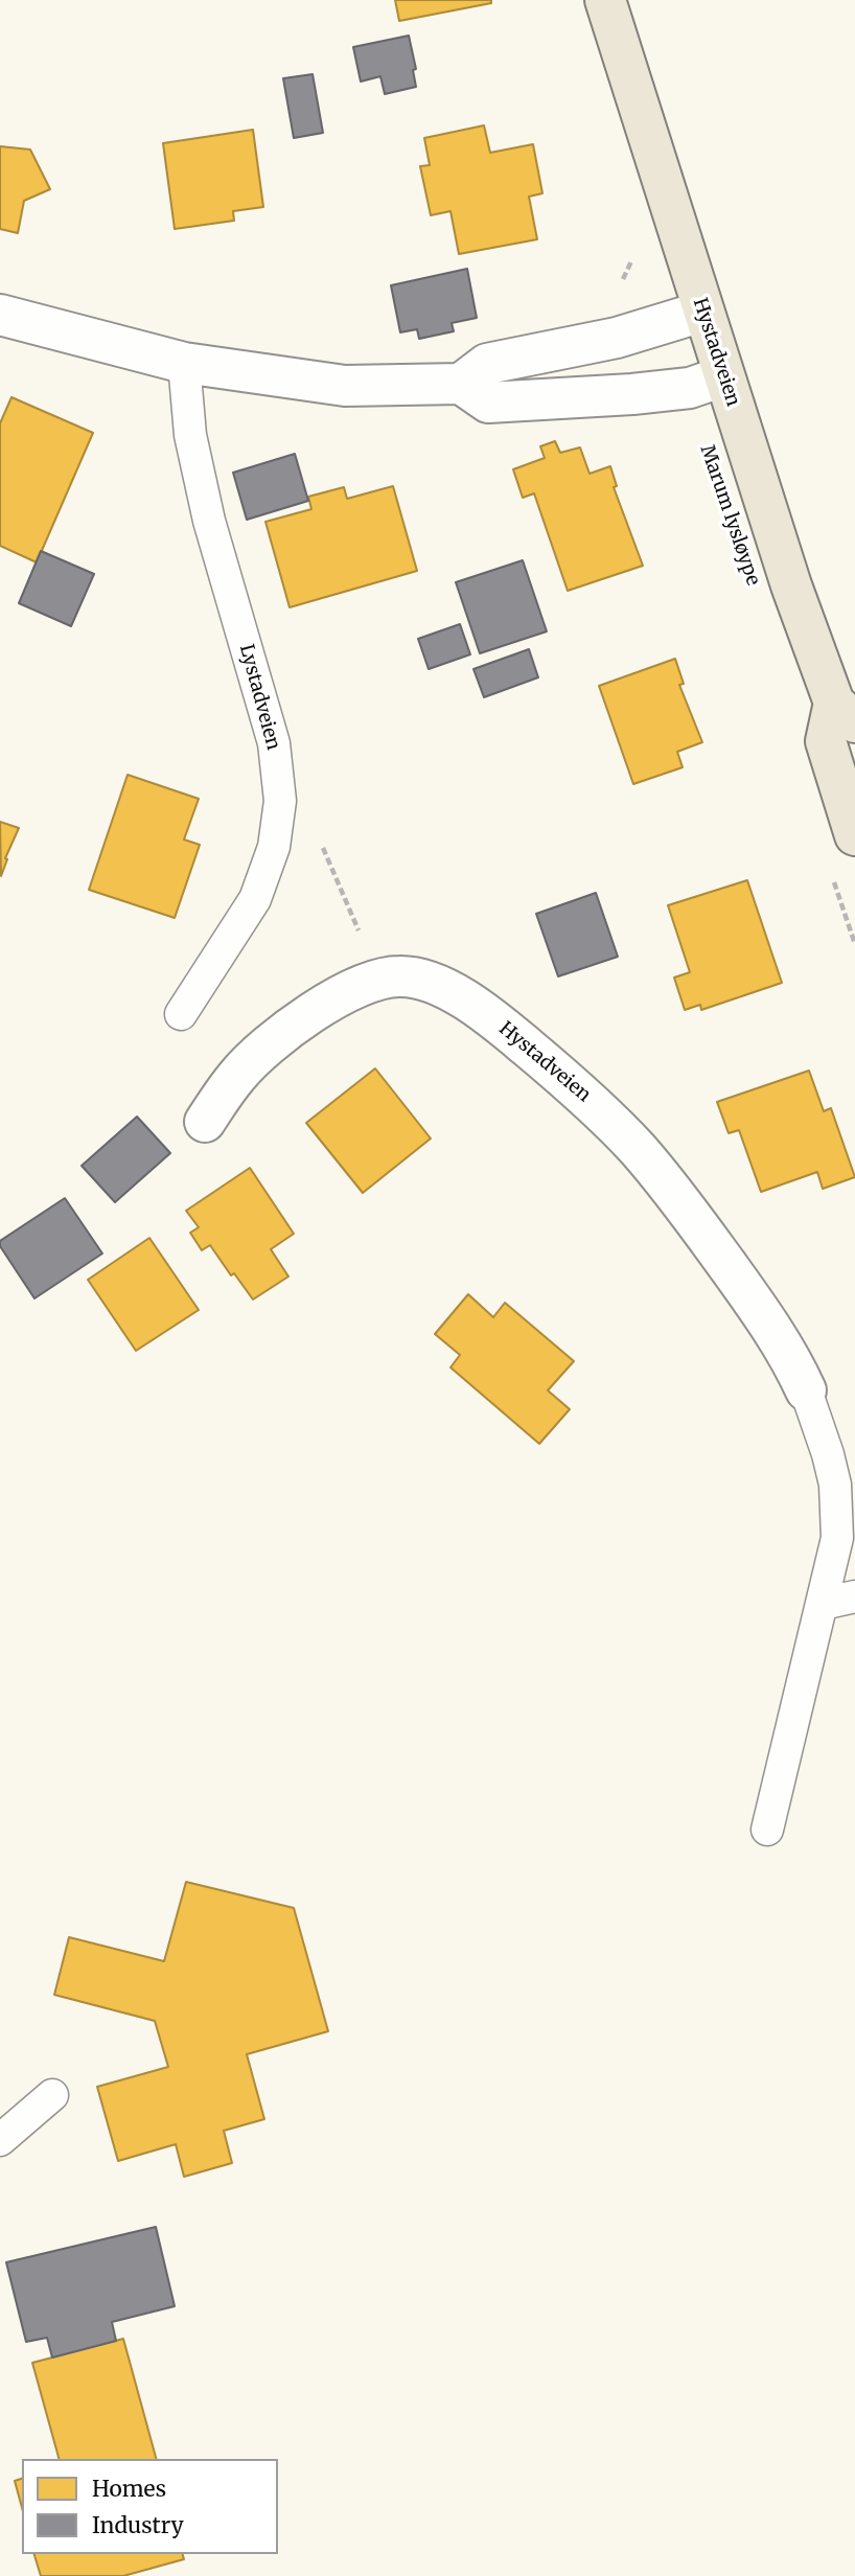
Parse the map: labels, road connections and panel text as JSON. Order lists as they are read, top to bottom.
{
  "streets": {
    "main road": ["Hystadveien"],
    "lane": ["Lystadveien"]
  },
  "legend": ["Homes", "Industry"]
}
